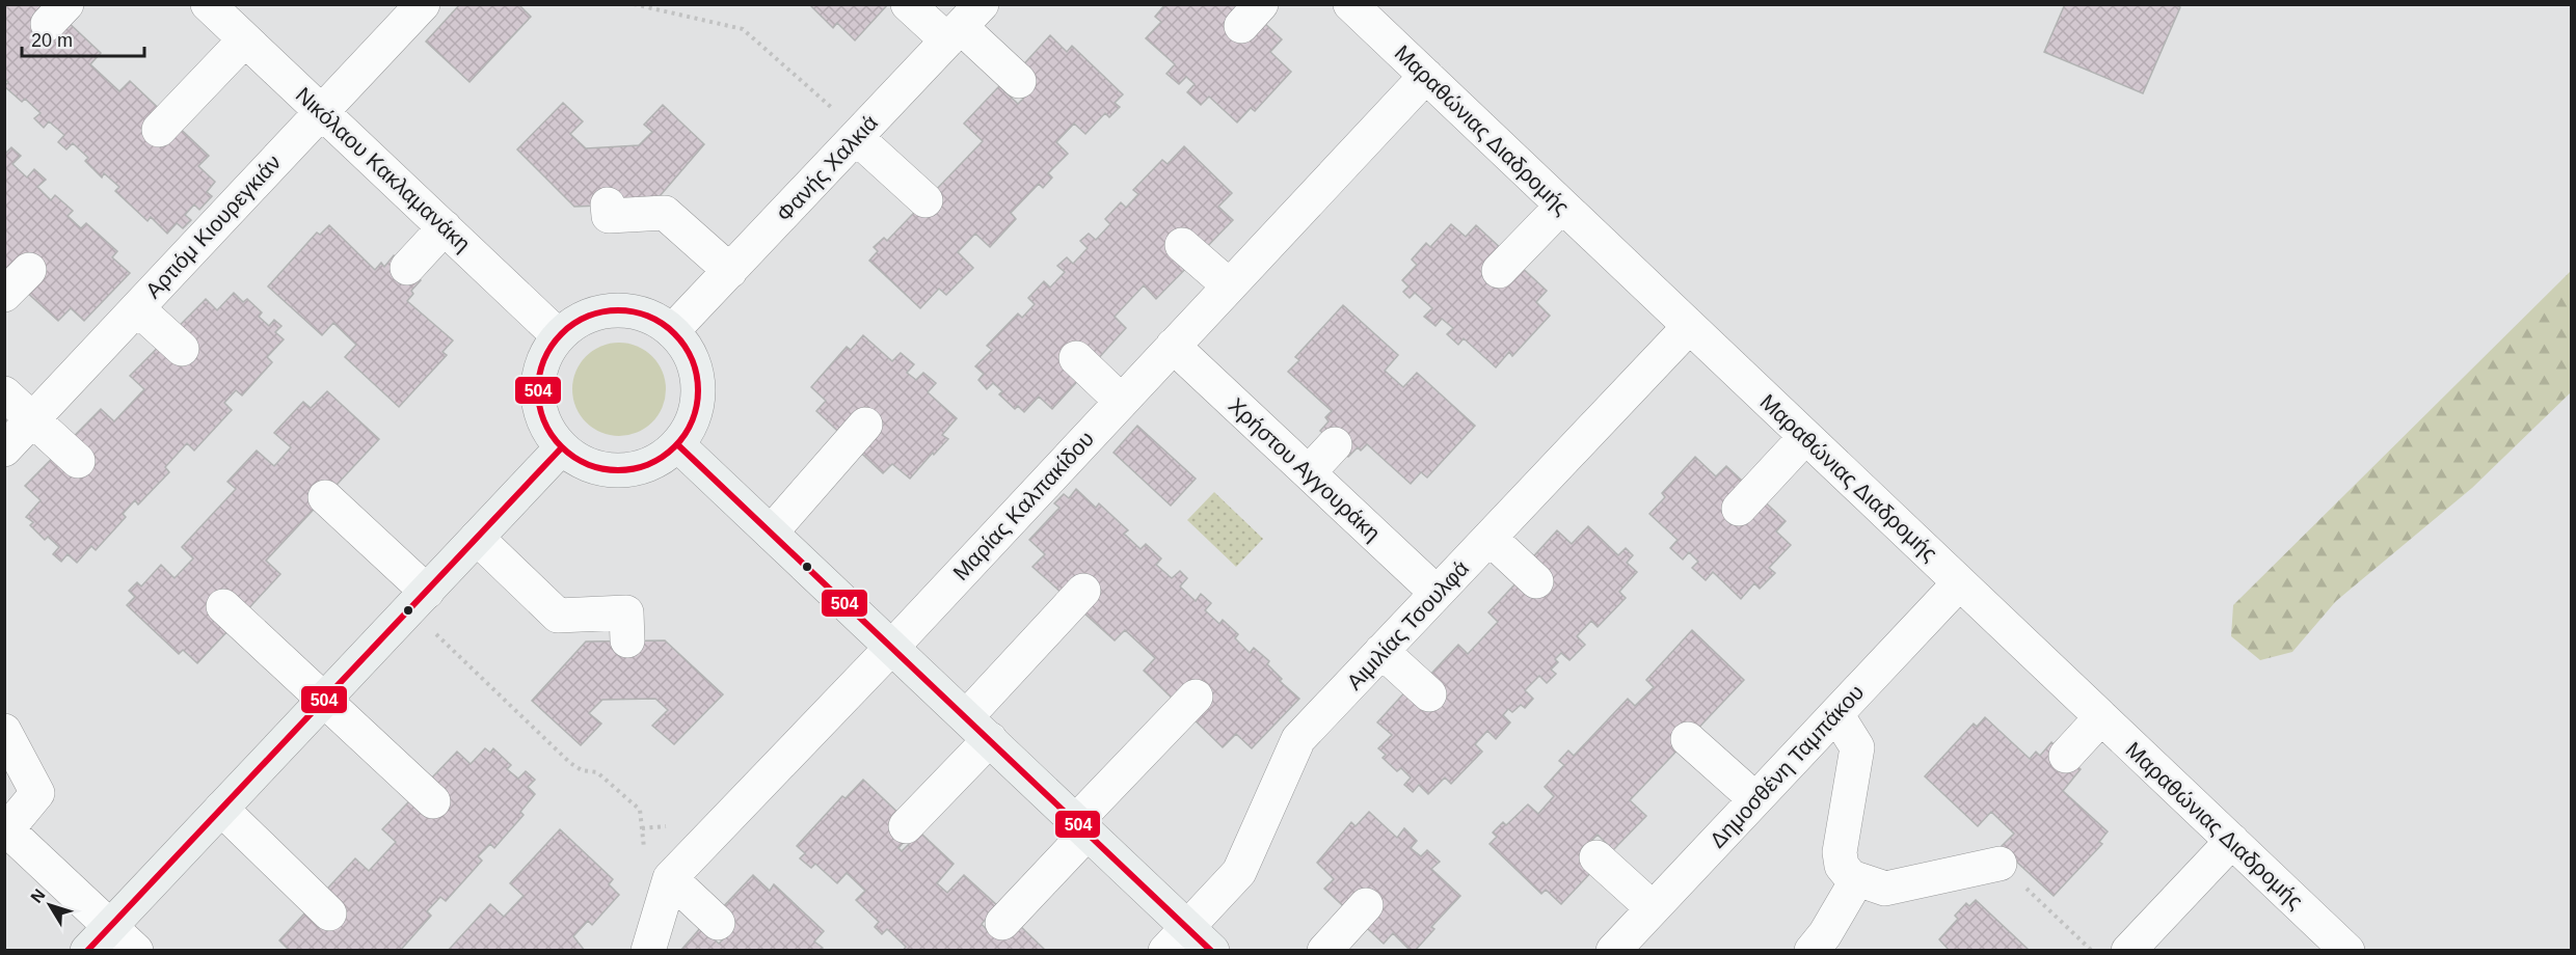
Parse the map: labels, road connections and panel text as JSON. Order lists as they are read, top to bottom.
{
  "streets": {
    "street": [
      "Μαραθώνιας Διαδρομής",
      "Φανής Χαλκιά",
      "Νικόλαου Κακλαμανάκη",
      "Αρτιόμ Κιουρεγκιάν",
      "Χρήστου Αγγουράκη",
      "Μαρίας Καλπακίδου",
      "Αιμιλίας Τσουλφά",
      "Δημοσθένη Ταμπάκου"
    ]
  },
  "crossings": [
    ["Μαραθώνιας Διαδρομής", "Μαρίας Καλπακίδου"],
    ["Μαραθώνιας Διαδρομής", "Αιμιλίας Τσουλφά"],
    ["Μαραθώνιας Διαδρομής", "Δημοσθένη Ταμπάκου"],
    ["Φανής Χαλκιά", "Νικόλαου Κακλαμανάκη"],
    ["Νικόλαου Κακλαμανάκη", "Αρτιόμ Κιουρεγκιάν"],
    ["Χρήστου Αγγουράκη", "Μαρίας Καλπακίδου"],
    ["Χρήστου Αγγουράκη", "Αιμιλίας Τσουλφά"]
  ],
  "lines": ["transit line 504"],
  "scale_bar": "20 m",
  "north": "top left"
}
